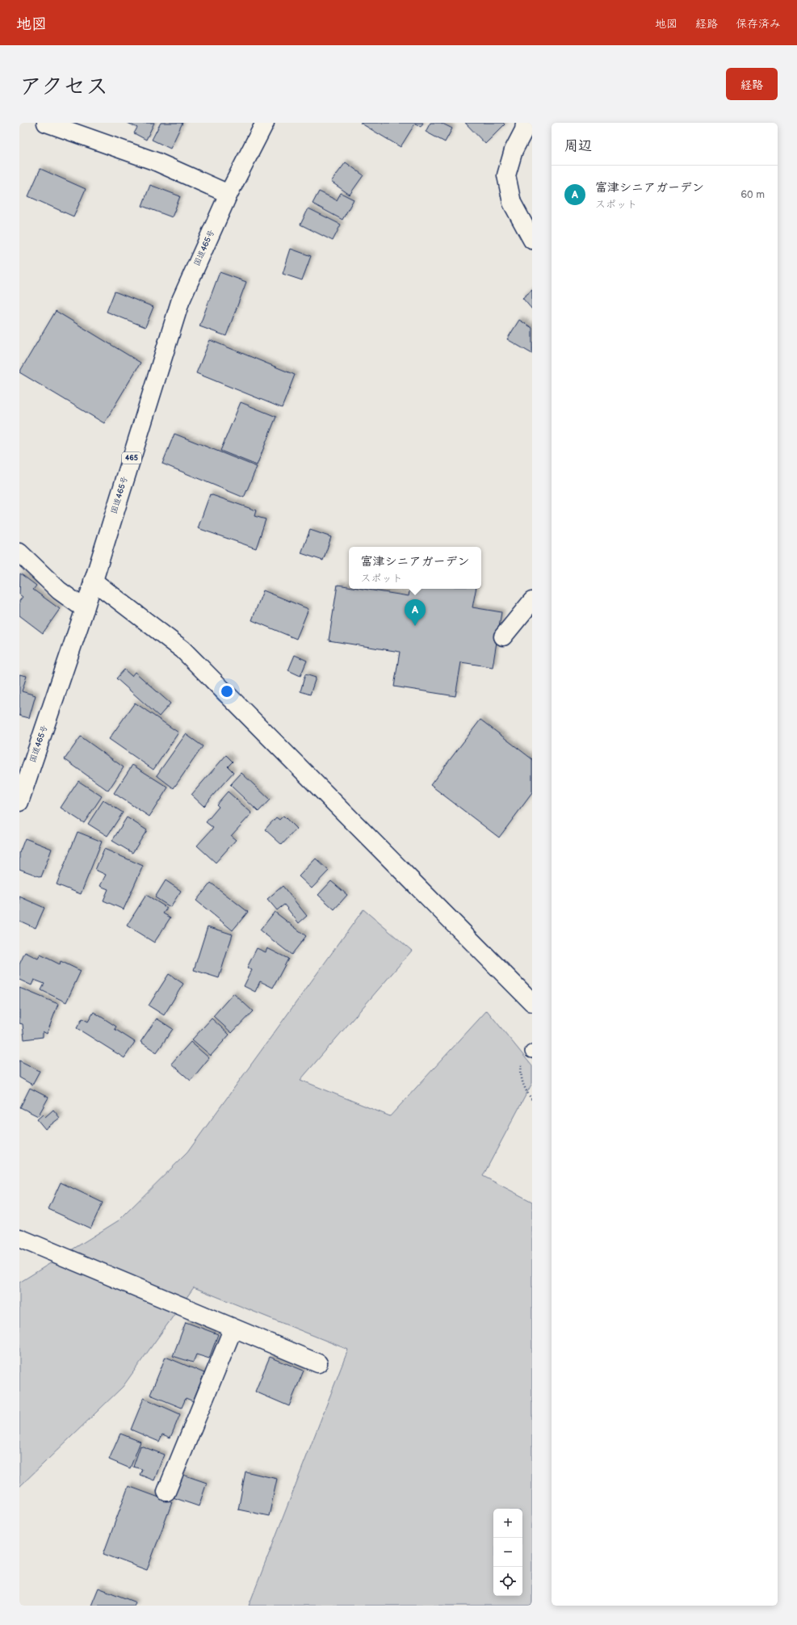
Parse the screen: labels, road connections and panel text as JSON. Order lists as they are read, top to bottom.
{
  "streets": {
    "main road": ["国道465号", "465"]
  },
  "page": {
    "header": "地図",
    "nav": ["地図", "経路", "保存済み"],
    "title": "アクセス",
    "buttons": "経路",
    "heading": "周辺",
    "list": [
      {
        "mark": "A",
        "name": "富津シニアガーデン",
        "note": "スポット",
        "value": "60 m"
      }
    ],
    "popup": ["富津シニアガーデン", "スポット"],
    "pins": "A",
    "map_buttons": ["+", "−"]
  }
}
